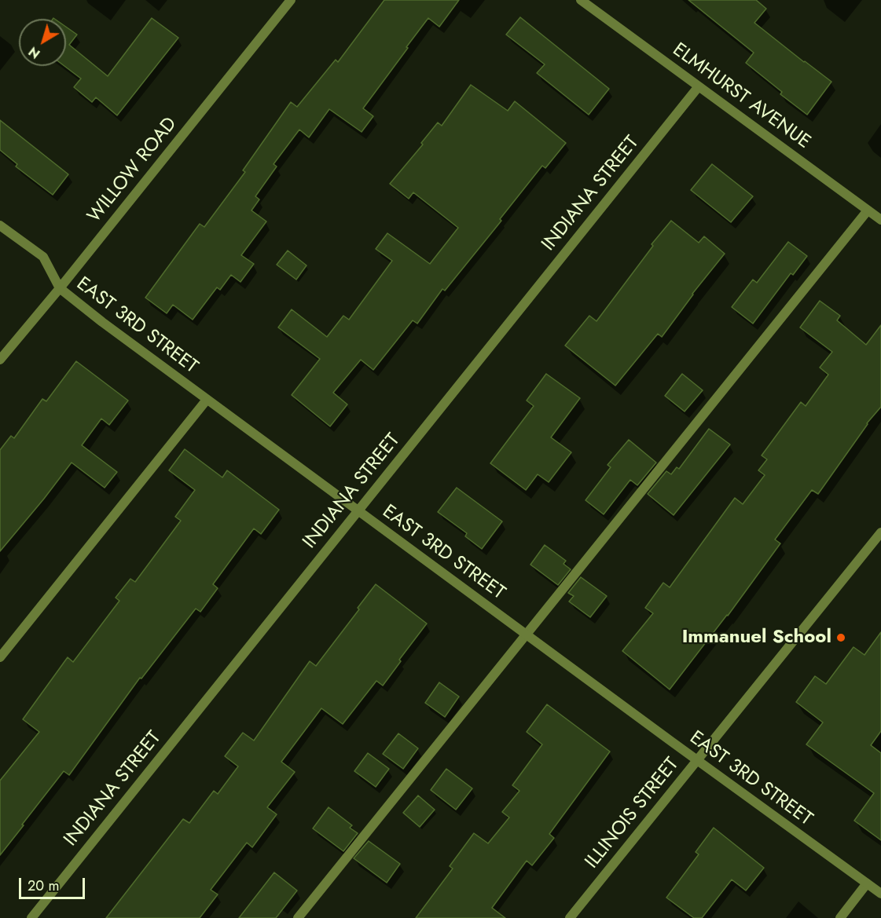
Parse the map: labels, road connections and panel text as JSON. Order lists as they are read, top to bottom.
{
  "streets": {
    "street": [
      "ELMHURST AVENUE",
      "WILLOW ROAD",
      "INDIANA STREET",
      "EAST 3RD STREET",
      "ILLINOIS STREET"
    ]
  },
  "crossings": [
    ["ELMHURST AVENUE", "INDIANA STREET"],
    ["WILLOW ROAD", "EAST 3RD STREET"],
    ["INDIANA STREET", "EAST 3RD STREET"],
    ["EAST 3RD STREET", "ILLINOIS STREET"]
  ],
  "places": ["Immanuel School"],
  "scale_bar": "20 m",
  "north": "bottom left"
}
